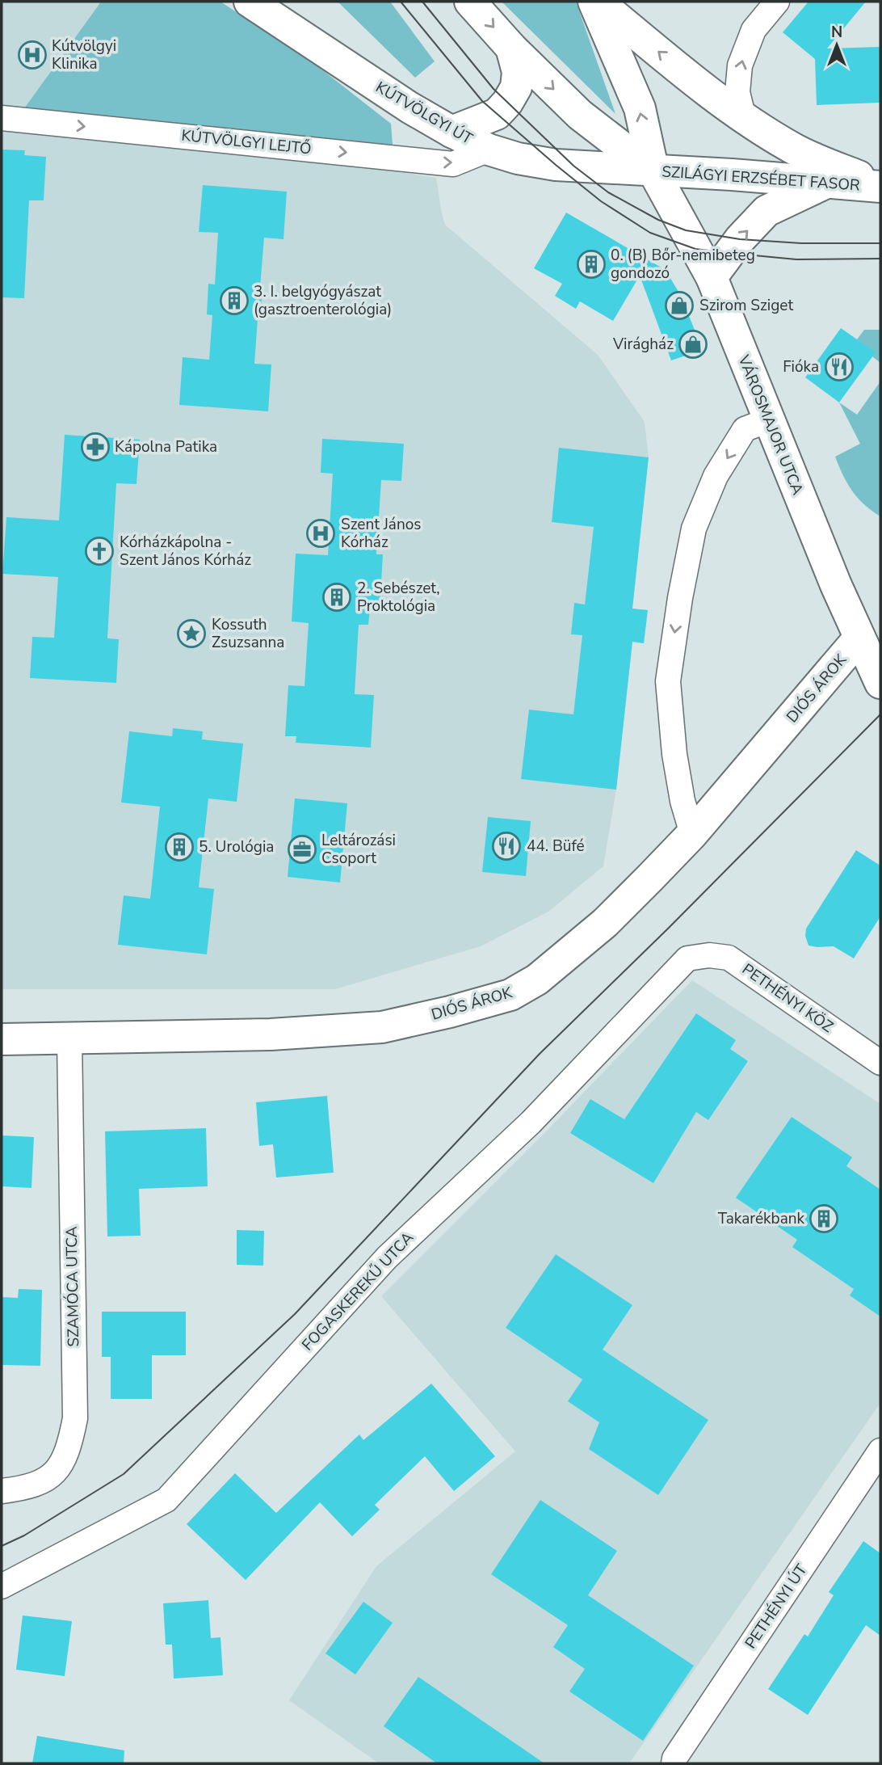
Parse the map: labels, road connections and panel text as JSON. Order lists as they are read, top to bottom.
{
  "streets": {
    "street": [
      "KÚTVÖLGYI ÚT",
      "KÚTVÖLGYI LEJTŐ",
      "SZILÁGYI ERZSÉBET FASOR",
      "VÁROSMAJOR UTCA",
      "DIÓS ÁROK",
      "PETHÉNYI KÖZ",
      "SZAMÓCA UTCA",
      "FOGASKEREKŰ UTCA",
      "PETHÉNYI ÚT"
    ]
  },
  "crossings": [
    ["KÚTVÖLGYI ÚT", "KÚTVÖLGYI LEJTŐ"],
    ["KÚTVÖLGYI ÚT", "SZILÁGYI ERZSÉBET FASOR"],
    ["KÚTVÖLGYI ÚT", "VÁROSMAJOR UTCA"],
    ["SZILÁGYI ERZSÉBET FASOR", "VÁROSMAJOR UTCA"],
    ["VÁROSMAJOR UTCA", "DIÓS ÁROK"],
    ["DIÓS ÁROK", "SZAMÓCA UTCA"],
    ["PETHÉNYI KÖZ", "FOGASKEREKŰ UTCA"]
  ],
  "one_way": ["KÚTVÖLGYI LEJTŐ"],
  "places": {
    "hospital": ["Kútvölgyi Klinika", "Szent János Kórház"],
    "building": [
      "0. (B) Bőr-nemibeteg gondozó",
      "3. I. belgyógyászat (gasztroenterológia)",
      "2. Sebészet, Proktológia",
      "5. Urológia",
      "Takarékbank"
    ],
    "shop": ["Szirom Sziget", "Virágház"],
    "restaurant": ["Fióka", "44. Büfé"],
    "pharmacy": ["Kápolna Patika"],
    "church": ["Kórházkápolna - Szent János Kórház"],
    "place": ["Kossuth Zsuzsanna"],
    "office": ["Leltározási Csoport"]
  },
  "north": "top"
}
